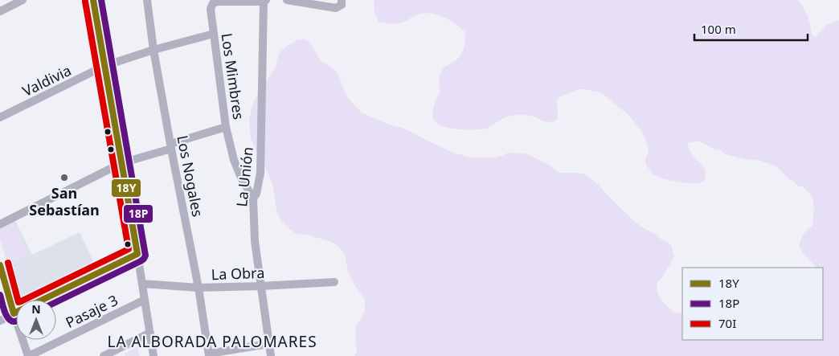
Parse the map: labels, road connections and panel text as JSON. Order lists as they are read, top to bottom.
{
  "streets": {
    "street": [
      "Los Mimbres",
      "Valdivia",
      "Los Nogales",
      "La Unión",
      "La Obra",
      "Pasaje 3"
    ]
  },
  "crossings": [
    ["Los Mimbres", "Valdivia"],
    ["Los Mimbres", "La Unión"],
    ["Valdivia", "Los Nogales"],
    ["Los Nogales", "La Obra"],
    ["La Unión", "La Obra"]
  ],
  "districts": ["LA ALBORADA PALOMARES"],
  "places": ["San Sebastían"],
  "lines": ["transit line 18Y", "transit line 18P", "transit line 70I"],
  "legend": ["18Y", "18P", "70I"],
  "scale_bar": "100 m",
  "north": "top"
}
